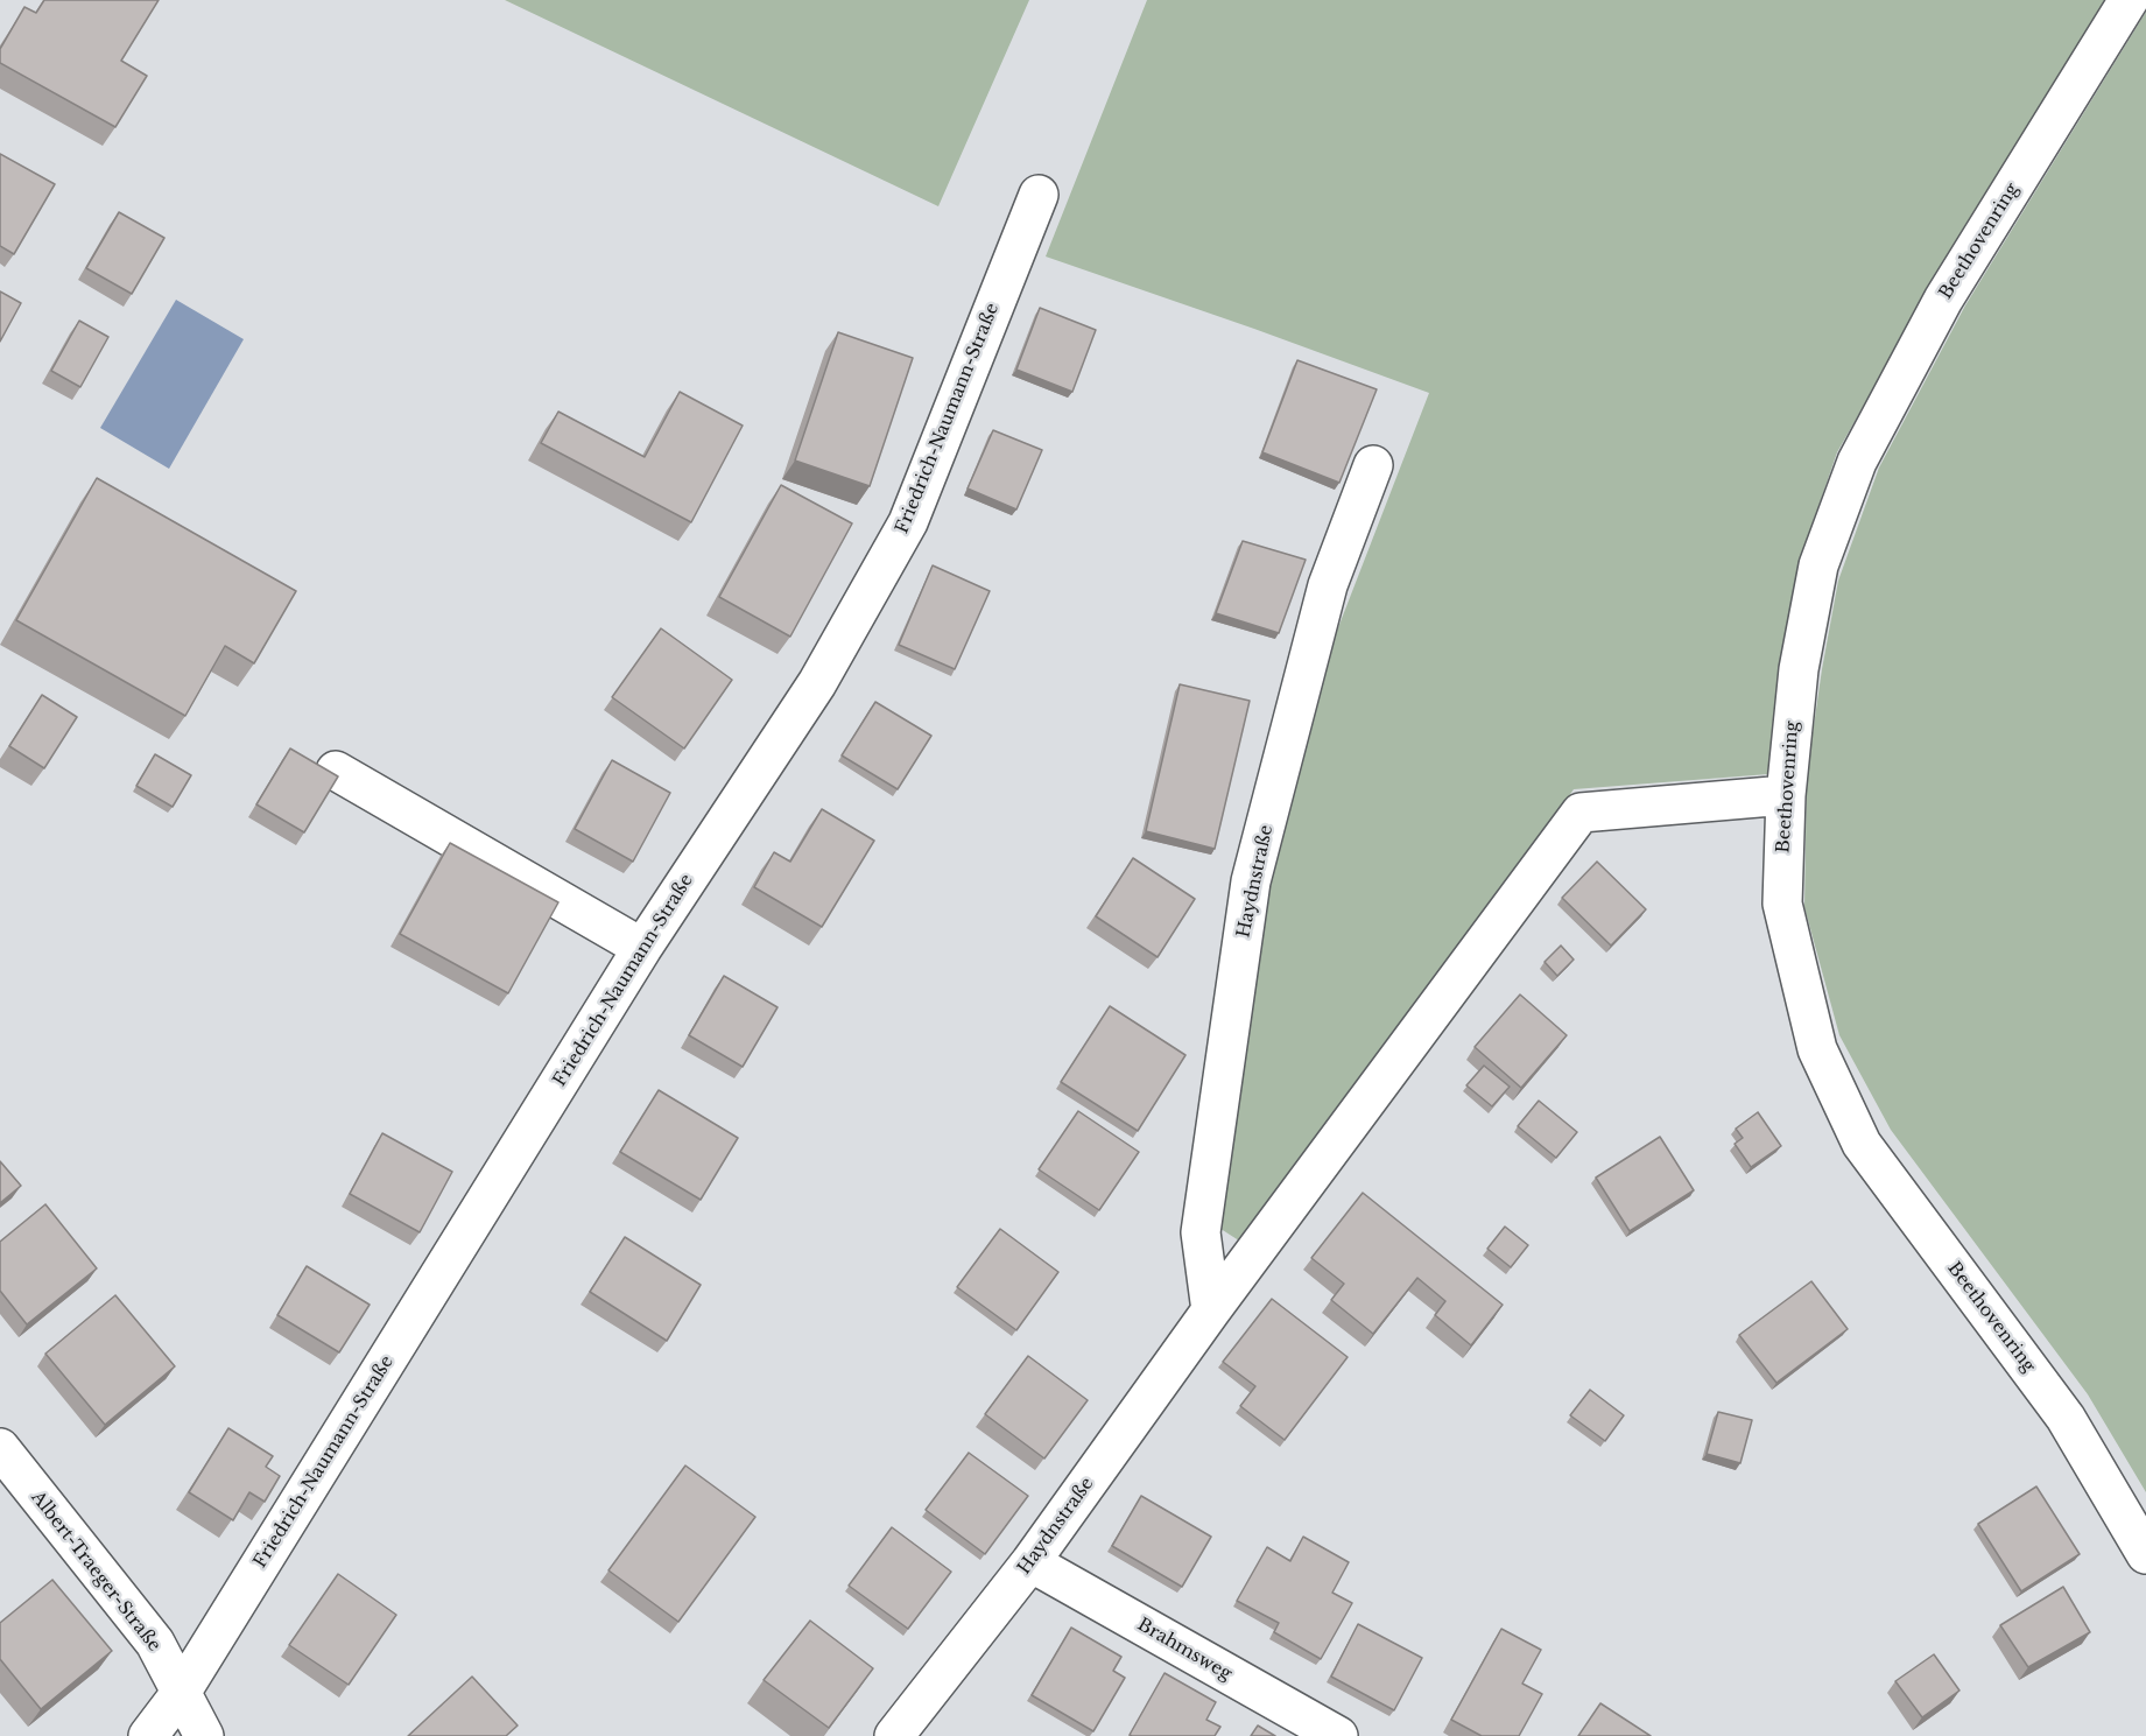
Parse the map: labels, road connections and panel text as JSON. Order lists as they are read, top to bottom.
{
  "streets": {
    "street": [
      "Beethovenring",
      "Friedrich-Naumann-Straße",
      "Haydnstraße",
      "Albert-Traeger-Straße",
      "Brahmsweg"
    ]
  },
  "crossings": [
    ["Beethovenring", "Haydnstraße"],
    ["Friedrich-Naumann-Straße", "Albert-Traeger-Straße"],
    ["Haydnstraße", "Brahmsweg"]
  ]
}
